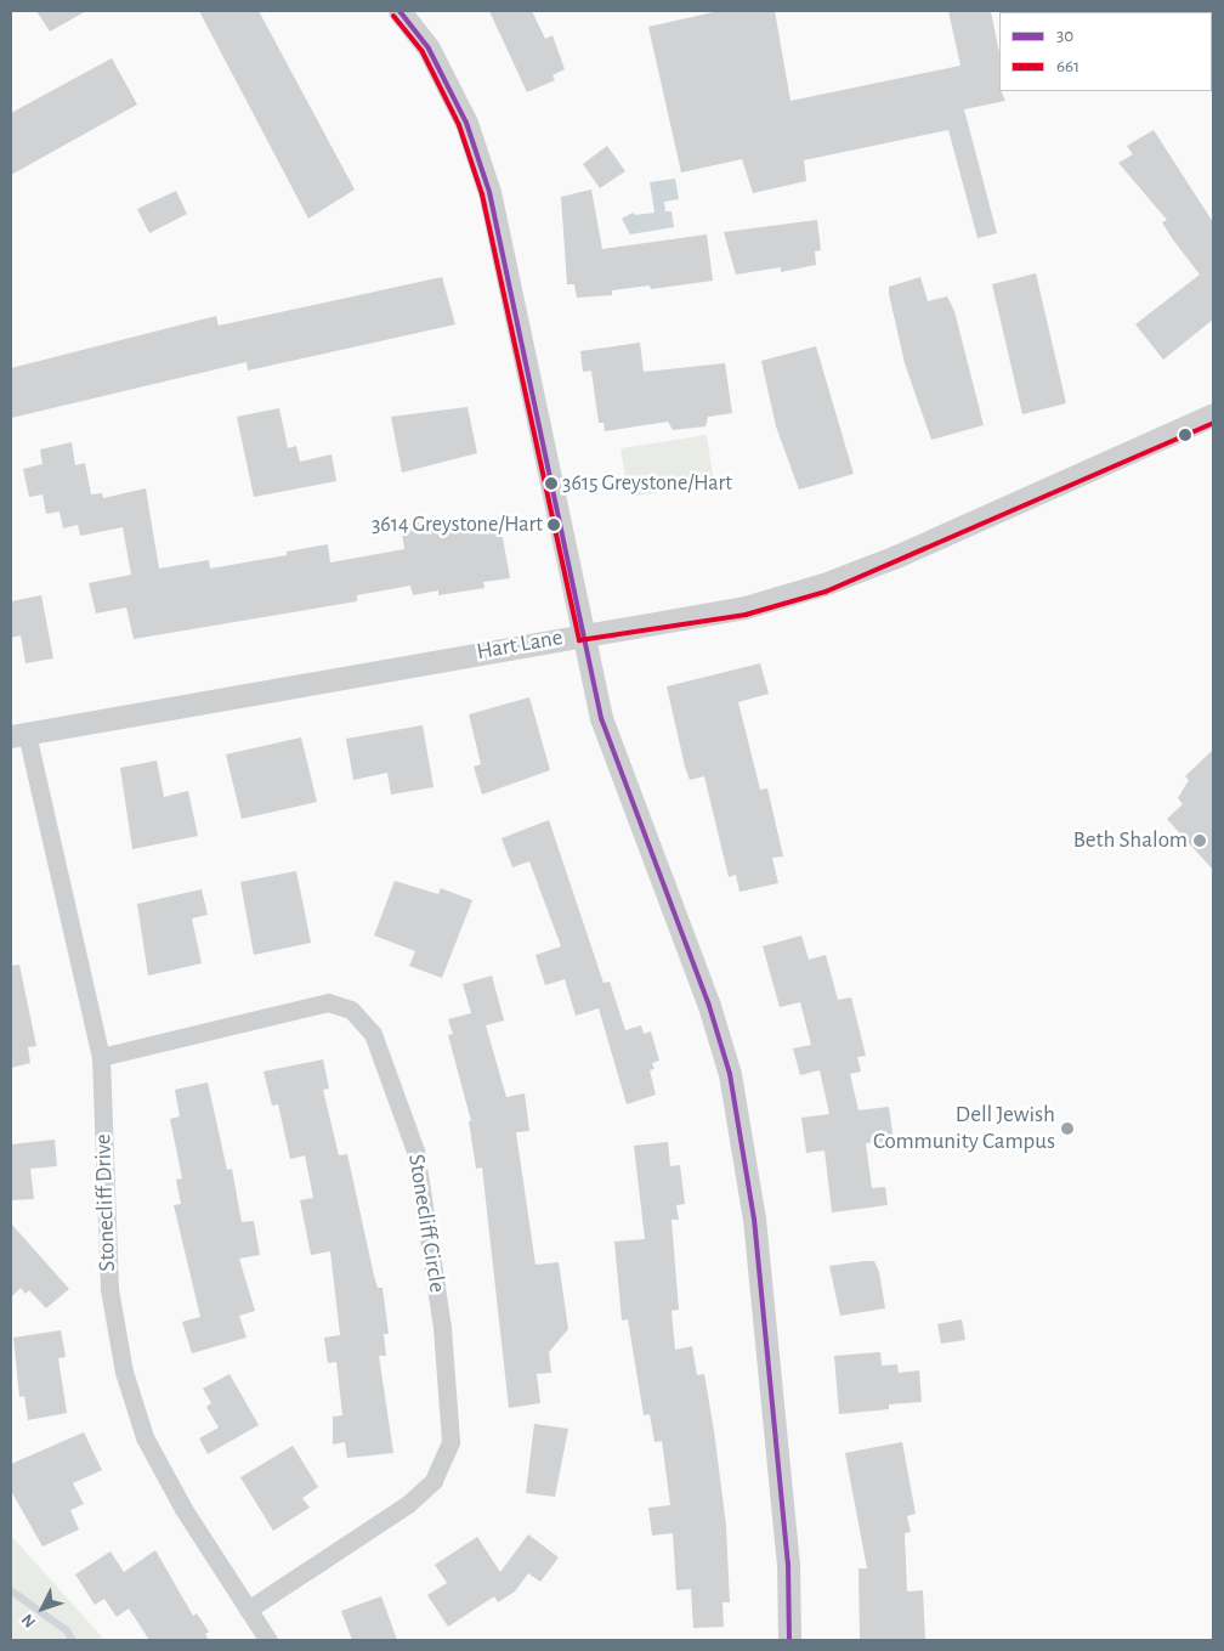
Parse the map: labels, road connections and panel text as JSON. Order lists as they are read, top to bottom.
{
  "streets": {
    "street": ["Hart Lane", "Stonecliff Drive", "Stonecliff Circle"]
  },
  "crossings": [
    ["Hart Lane", "Stonecliff Drive"],
    ["Stonecliff Drive", "Stonecliff Circle"]
  ],
  "places": [
    "3615 Greystone/Hart",
    "3614 Greystone/Hart",
    "Beth Shalom",
    "Dell Jewish Community Campus"
  ],
  "lines": ["transit line 30", "transit line 661"],
  "legend": ["30", "661"],
  "north": "bottom left"
}
